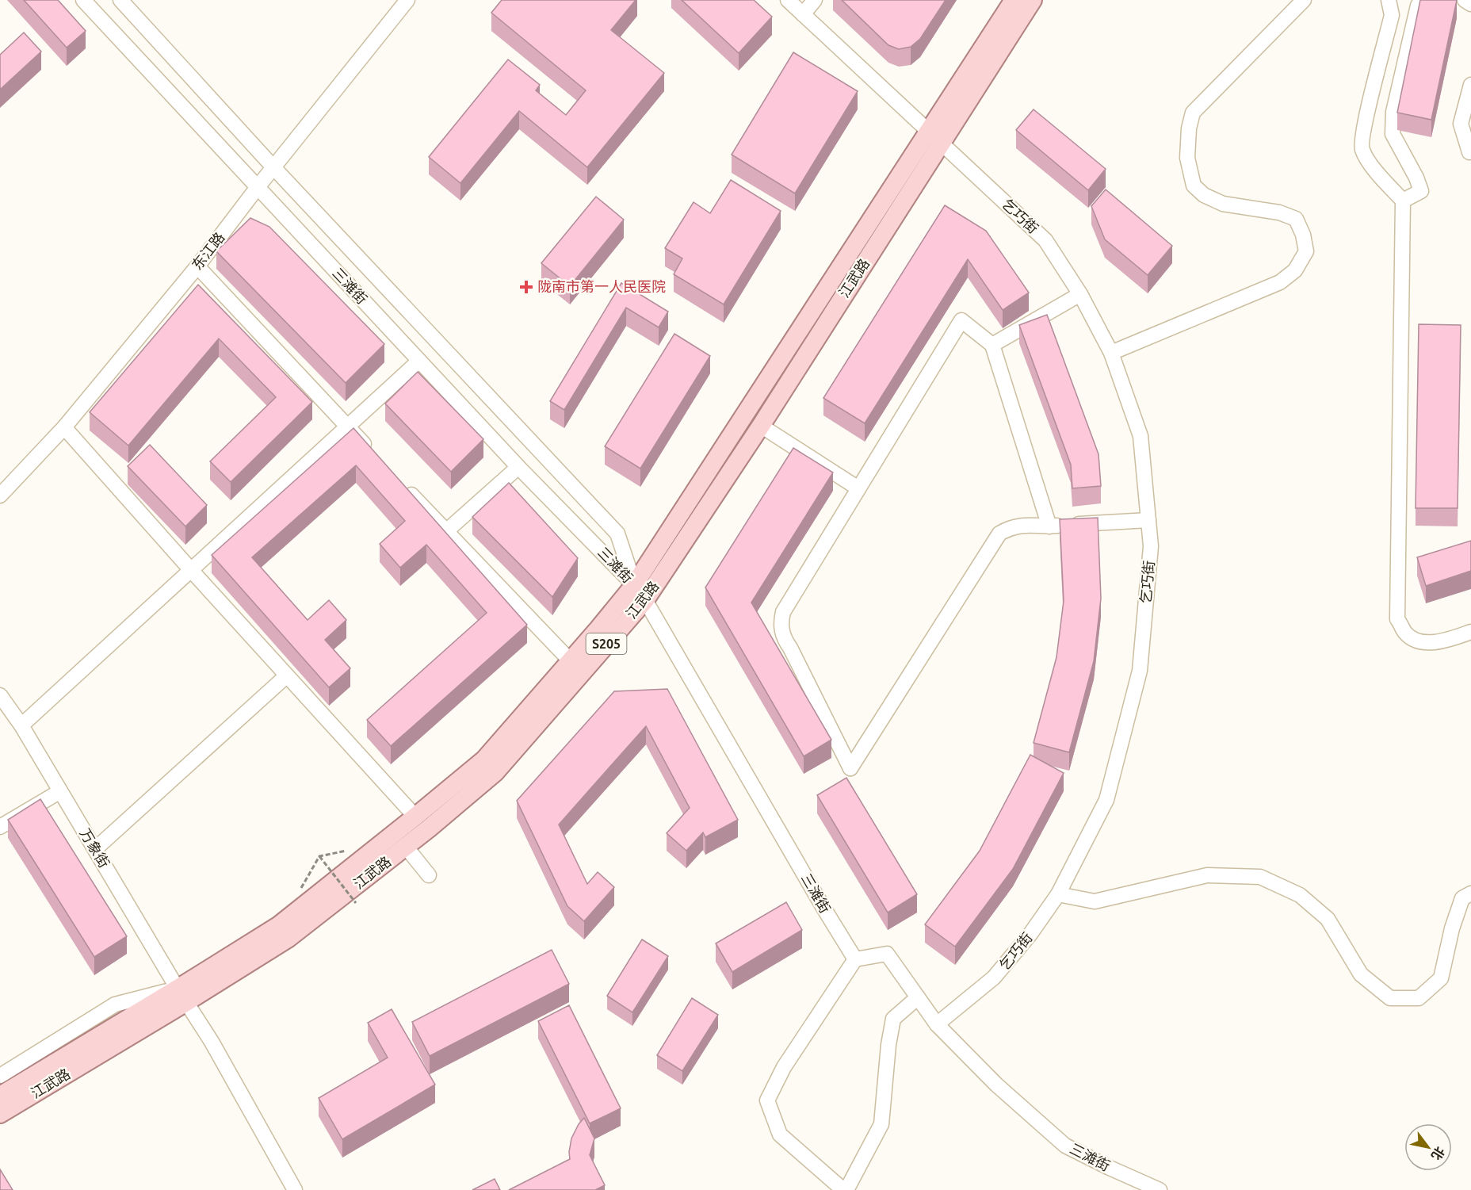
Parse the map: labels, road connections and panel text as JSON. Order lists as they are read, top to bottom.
{
  "streets": {
    "main road": ["江武路", "S205"],
    "street": [
      "乞巧街",
      "东江路",
      "三滩街",
      "万象街"
    ]
  },
  "crossings": [
    ["乞巧街", "江武路"],
    ["乞巧街", "三滩街"],
    ["东江路", "三滩街"],
    ["江武路", "三滩街"],
    ["江武路", "万象街"]
  ],
  "places": {
    "health": ["陇南市第一人民医院"]
  },
  "north": "bottom right"
}
